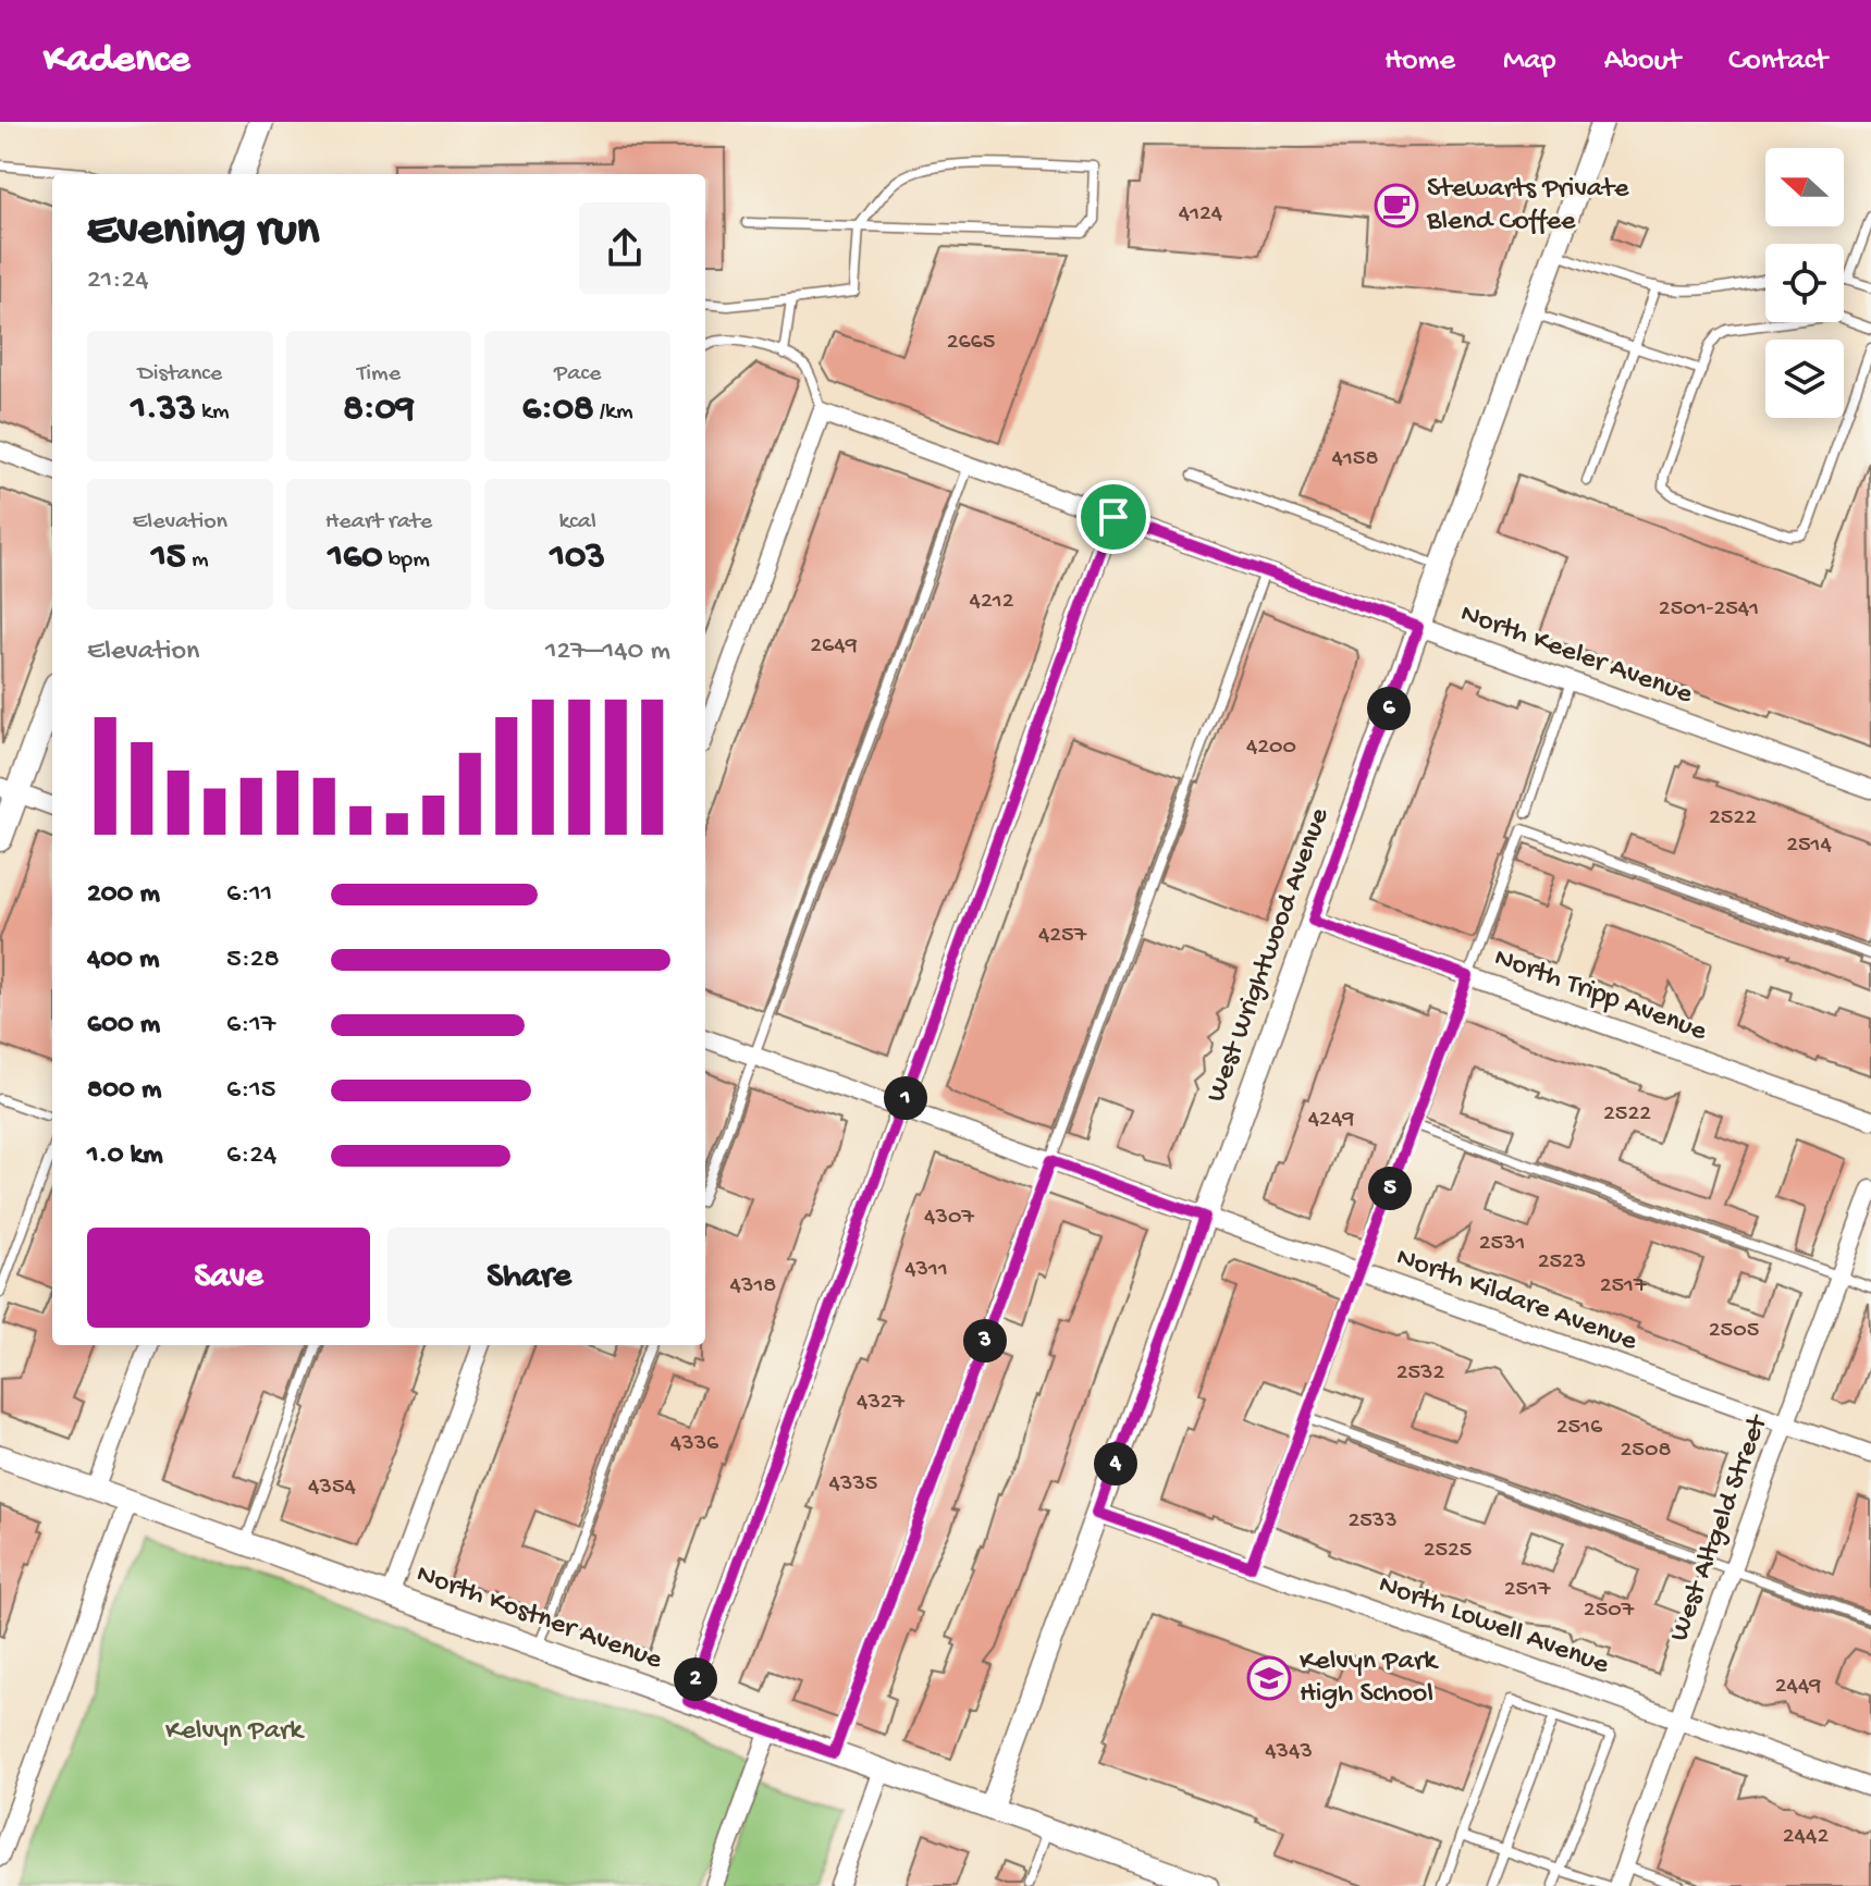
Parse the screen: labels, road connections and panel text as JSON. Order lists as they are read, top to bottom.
{
  "streets": {
    "street": [
      "North Keeler Avenue",
      "West Wrightwood Avenue",
      "North Tripp Avenue",
      "North Kildare Avenue",
      "West Altgeld Street",
      "North Kostner Avenue",
      "North Lowell Avenue"
    ]
  },
  "crossings": [
    ["North Keeler Avenue", "West Wrightwood Avenue"],
    ["West Wrightwood Avenue", "North Tripp Avenue"],
    ["West Wrightwood Avenue", "North Kildare Avenue"],
    ["West Wrightwood Avenue", "North Kostner Avenue"],
    ["West Wrightwood Avenue", "North Lowell Avenue"],
    ["North Kildare Avenue", "West Altgeld Street"],
    ["West Altgeld Street", "North Lowell Avenue"]
  ],
  "parks": ["Kelvyn Park"],
  "places": {
    "cafe": ["Stewarts Private Blend Coffee"],
    "school or university": ["Kelvyn Park High School"]
  },
  "house_numbers": [
    "4124",
    "2665",
    "4158",
    "4212",
    "2501-2541",
    "2649",
    "4200",
    "2522",
    "2514",
    "4257",
    "2522",
    "4249",
    "4307",
    "2531",
    "2523",
    "4311",
    "4318",
    "2517",
    "2505",
    "2532",
    "4327",
    "2516",
    "4336",
    "2508",
    "4335",
    "4354",
    "2533",
    "2525",
    "2517",
    "2507",
    "2449",
    "4343",
    "2442"
  ],
  "north": "left",
  "page": {
    "header": "Kadence",
    "nav": [
      "Home",
      "Map",
      "About",
      "Contact"
    ],
    "heading": ["Evening run", "21:24"],
    "stats": [
      ["Distance", "1.33 km"],
      ["Time", "8:09"],
      ["Pace", "6:08 /km"],
      ["Elevation", "15 m"],
      ["Heart rate", "160 bpm"],
      ["kcal", "103"]
    ],
    "chart": ["Elevation", "127–140 m"],
    "pins": [
      "6",
      "1",
      "5",
      "3",
      "4",
      "2"
    ],
    "list": [
      {
        "name": "200 m",
        "note": "6:11"
      },
      {
        "name": "400 m",
        "note": "5:28"
      },
      {
        "name": "600 m",
        "note": "6:17"
      },
      {
        "name": "800 m",
        "note": "6:15"
      },
      {
        "name": "1.0 km",
        "note": "6:24"
      }
    ],
    "buttons": ["Save", "Share"]
  }
}
